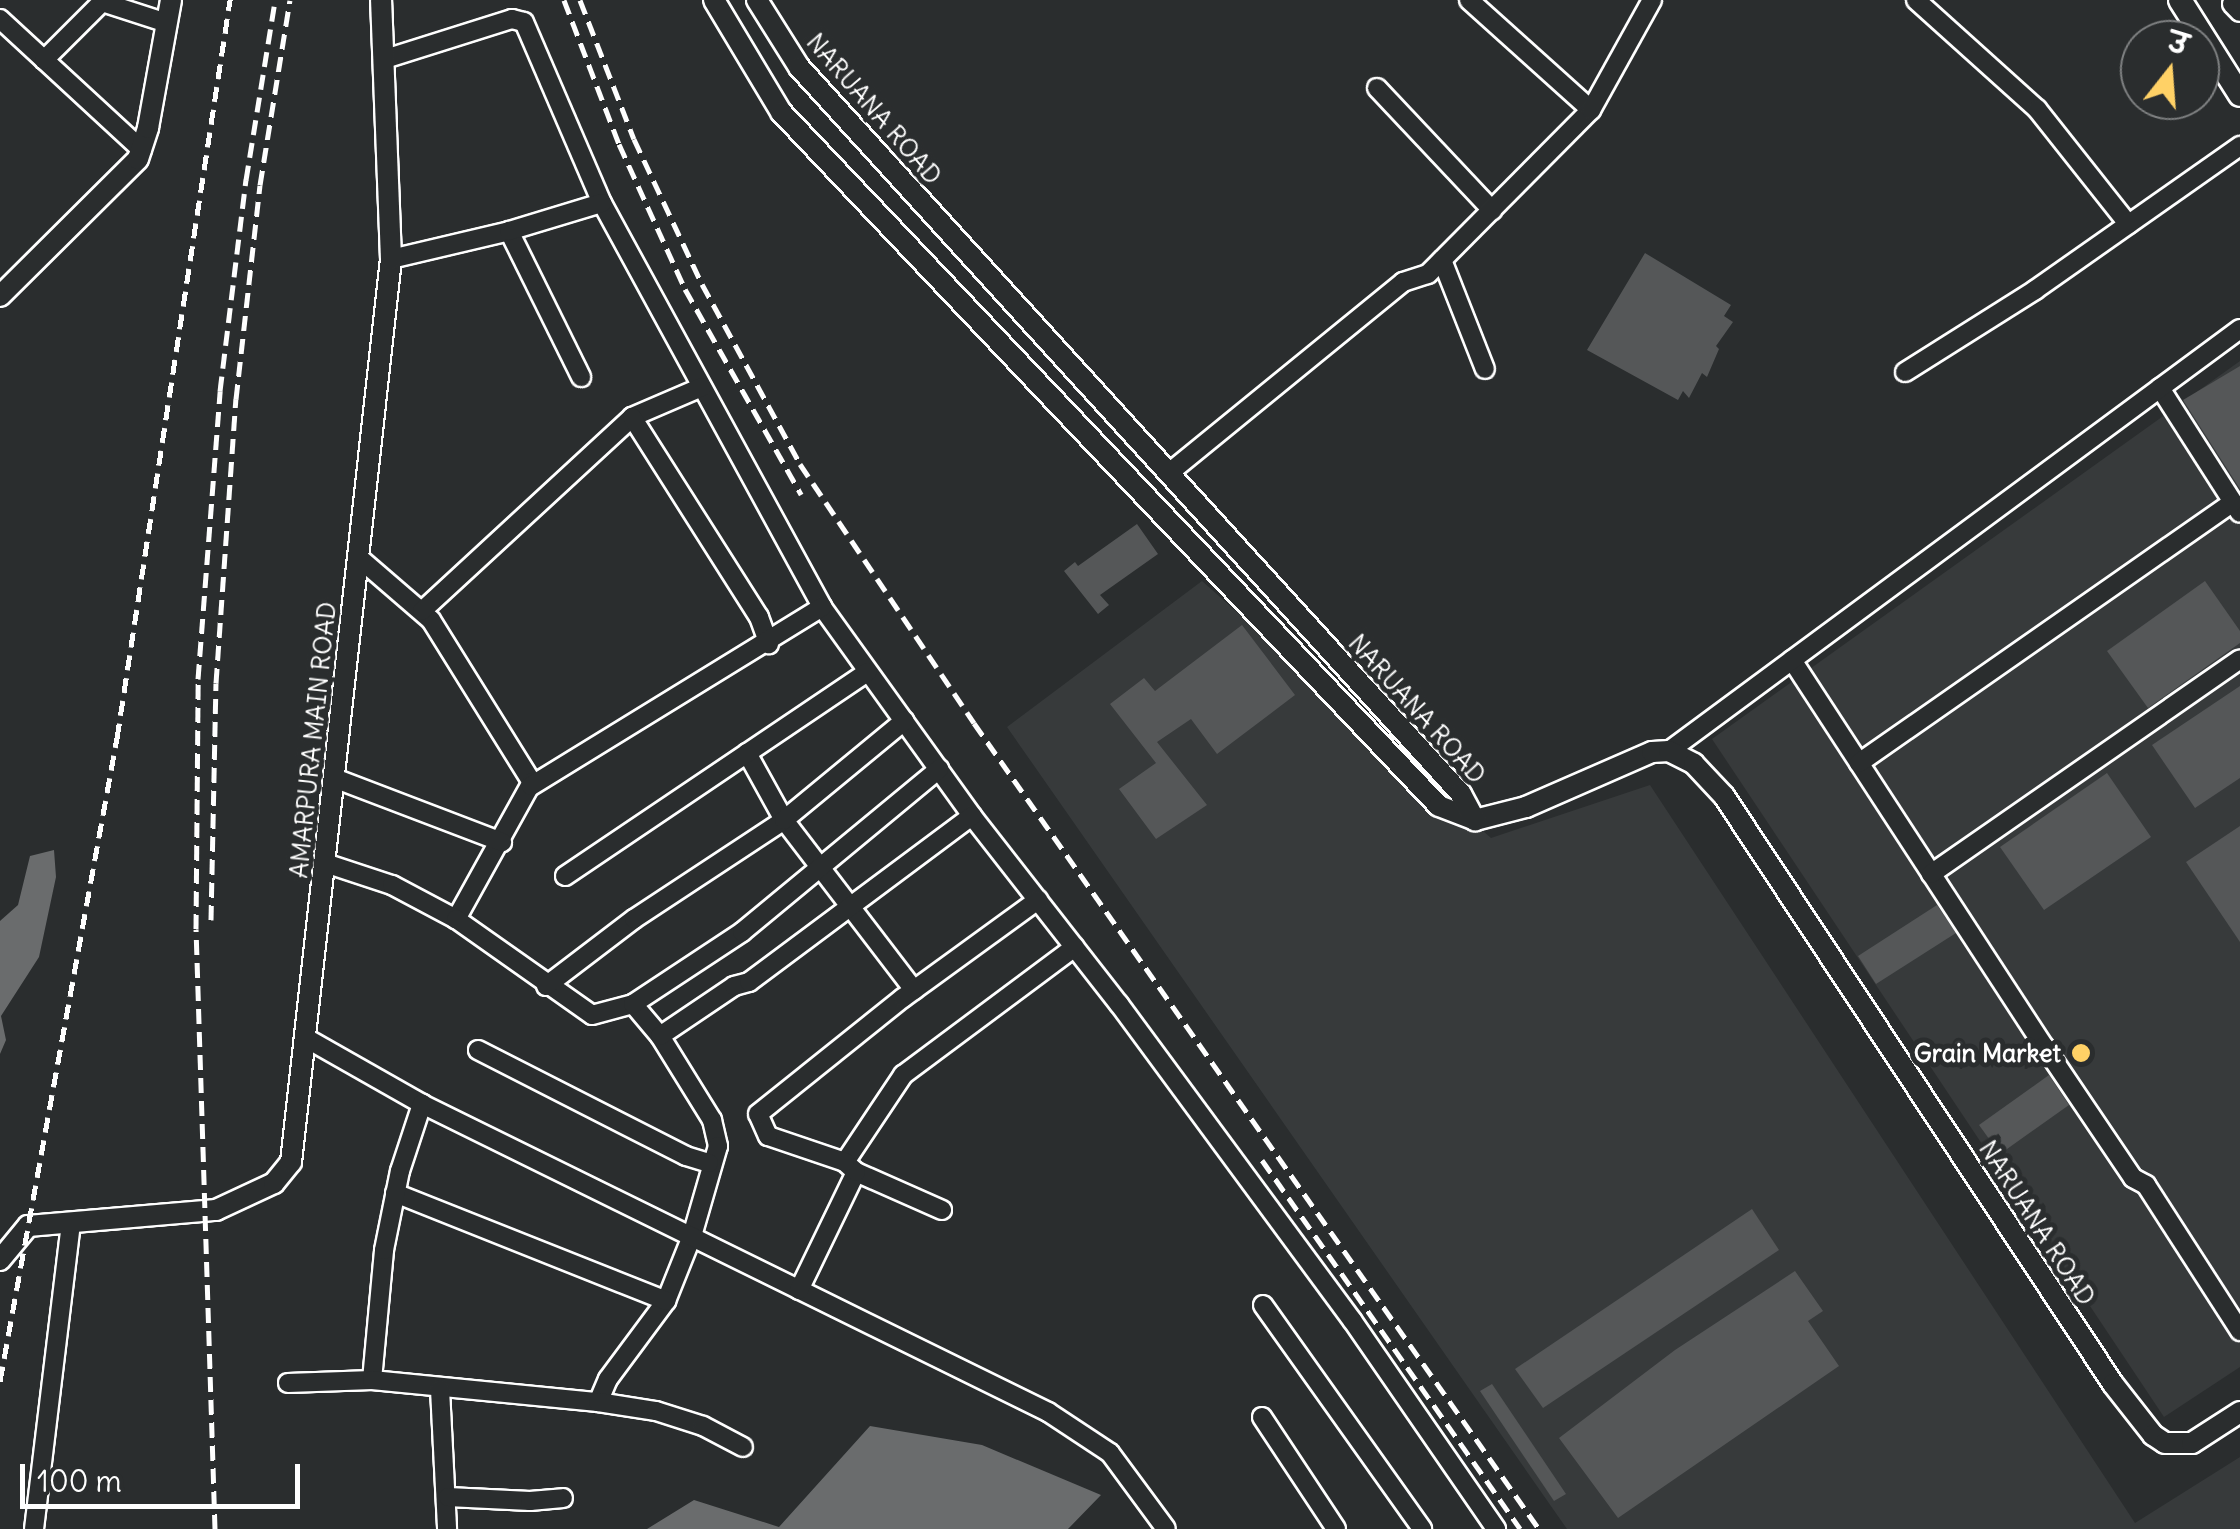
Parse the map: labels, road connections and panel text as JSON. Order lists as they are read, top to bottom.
{
  "streets": {
    "street": ["NARUANA ROAD", "AMARPURA MAIN ROAD"]
  },
  "places": ["Grain Market"],
  "scale_bar": "100 m",
  "north": "top"
}
